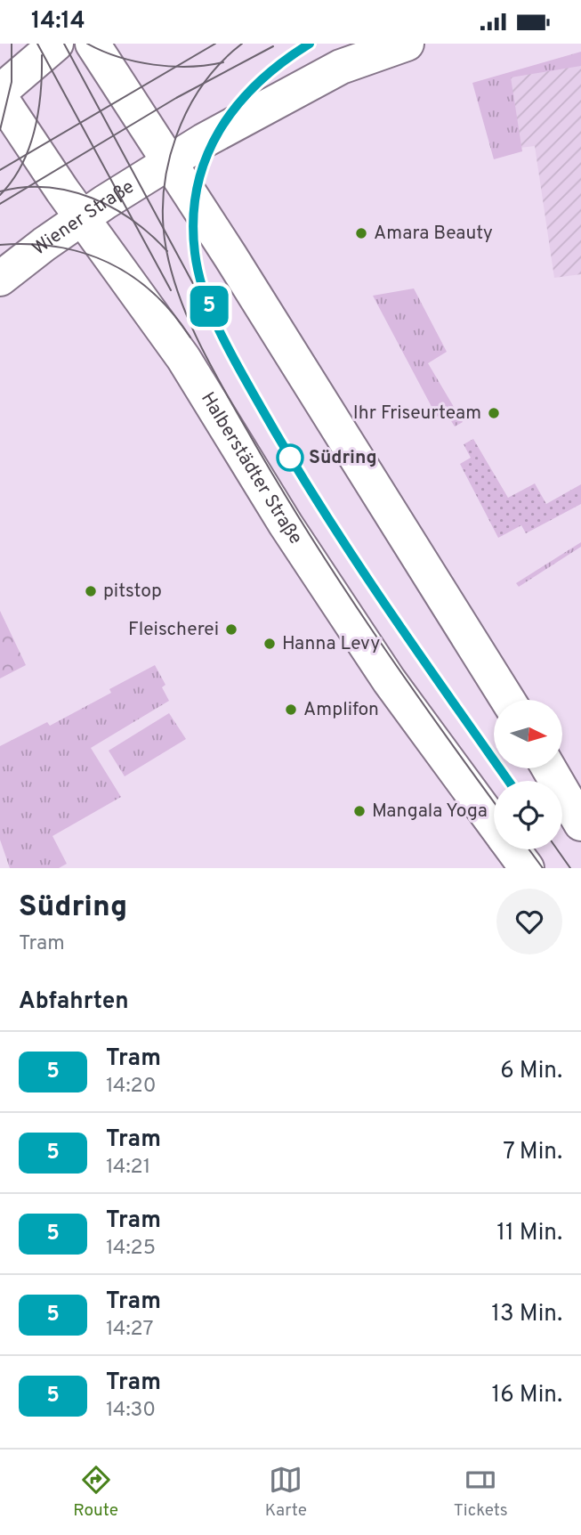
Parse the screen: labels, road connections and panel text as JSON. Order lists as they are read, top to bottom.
{
  "streets": {
    "main road": ["Wiener Straße", "Halberstädter Straße"]
  },
  "crossings": [
    ["Wiener Straße", "Halberstädter Straße"]
  ],
  "places": [
    "Amara Beauty",
    "Ihr Friseurteam",
    "Südring",
    "pitstop",
    "Fleischerei",
    "Hanna Levy",
    "Amplifon",
    "Mangala Yoga"
  ],
  "lines": ["tram line 5"],
  "north": "right",
  "page": {
    "status": "14:14",
    "on_map": "5",
    "heading": [
      ["Südring", "Tram"],
      "Abfahrten"
    ],
    "list": [
      {
        "mark": "5",
        "name": "Tram",
        "note": "14:20",
        "value": "6 Min."
      },
      {
        "mark": "5",
        "name": "Tram",
        "note": "14:21",
        "value": "7 Min."
      },
      {
        "mark": "5",
        "name": "Tram",
        "note": "14:25",
        "value": "11 Min."
      },
      {
        "mark": "5",
        "name": "Tram",
        "note": "14:27",
        "value": "13 Min."
      },
      {
        "mark": "5",
        "name": "Tram",
        "note": "14:30",
        "value": "16 Min."
      }
    ],
    "tabs": ["Route", "Karte", "Tickets"]
  }
}
